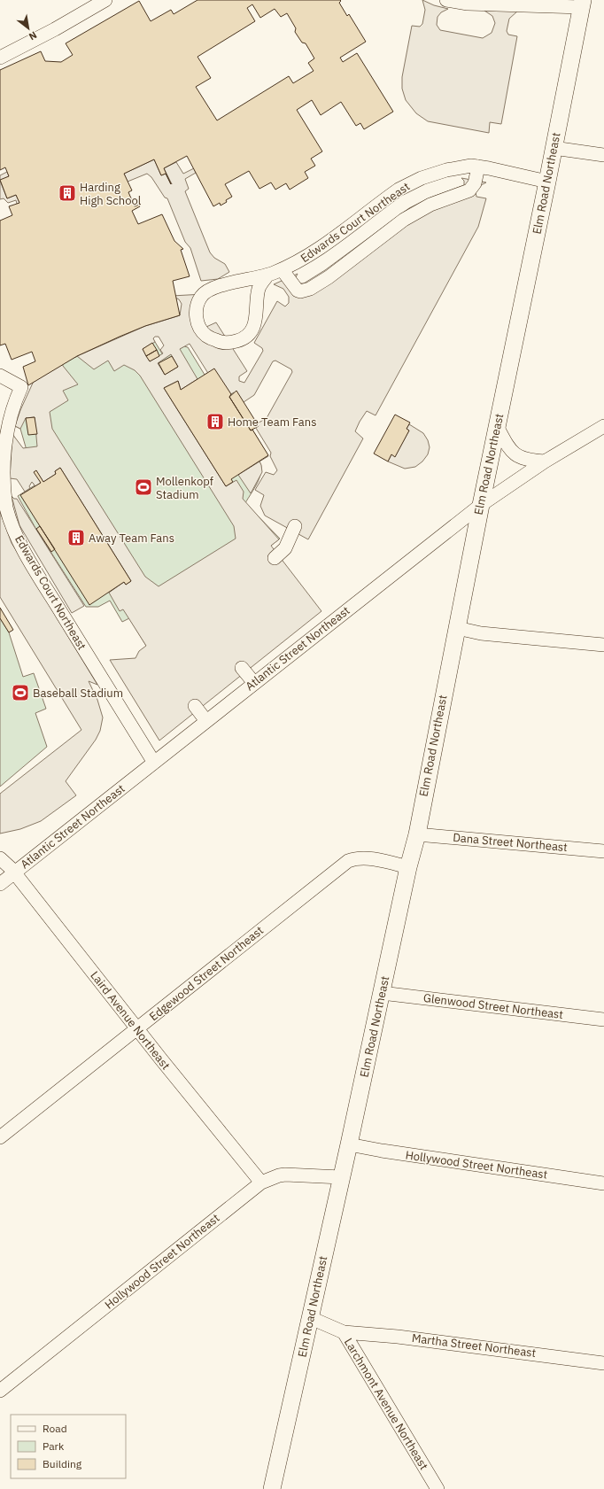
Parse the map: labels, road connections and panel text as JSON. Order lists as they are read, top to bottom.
{
  "streets": {
    "main road": ["Elm Road Northeast"],
    "street": [
      "Edwards Court Northeast",
      "Atlantic Street Northeast",
      "Dana Street Northeast",
      "Edgewood Street Northeast",
      "Glenwood Street Northeast",
      "Laird Avenue Northeast",
      "Hollywood Street Northeast",
      "Martha Street Northeast",
      "Larchmont Avenue Northeast"
    ]
  },
  "crossings": [
    ["Elm Road Northeast", "Edwards Court Northeast"],
    ["Elm Road Northeast", "Atlantic Street Northeast"],
    ["Elm Road Northeast", "Dana Street Northeast"],
    ["Elm Road Northeast", "Edgewood Street Northeast"],
    ["Elm Road Northeast", "Glenwood Street Northeast"],
    ["Elm Road Northeast", "Hollywood Street Northeast"],
    ["Elm Road Northeast", "Larchmont Avenue Northeast"],
    ["Edwards Court Northeast", "Atlantic Street Northeast"],
    ["Atlantic Street Northeast", "Laird Avenue Northeast"],
    ["Edgewood Street Northeast", "Laird Avenue Northeast"],
    ["Laird Avenue Northeast", "Hollywood Street Northeast"],
    ["Martha Street Northeast", "Larchmont Avenue Northeast"]
  ],
  "places": {
    "building": ["Harding High School", "Home Team Fans", "Away Team Fans"],
    "sports": ["Mollenkopf Stadium", "Baseball Stadium"]
  },
  "legend": ["Road", "Park", "Building"],
  "north": "bottom right"
}
